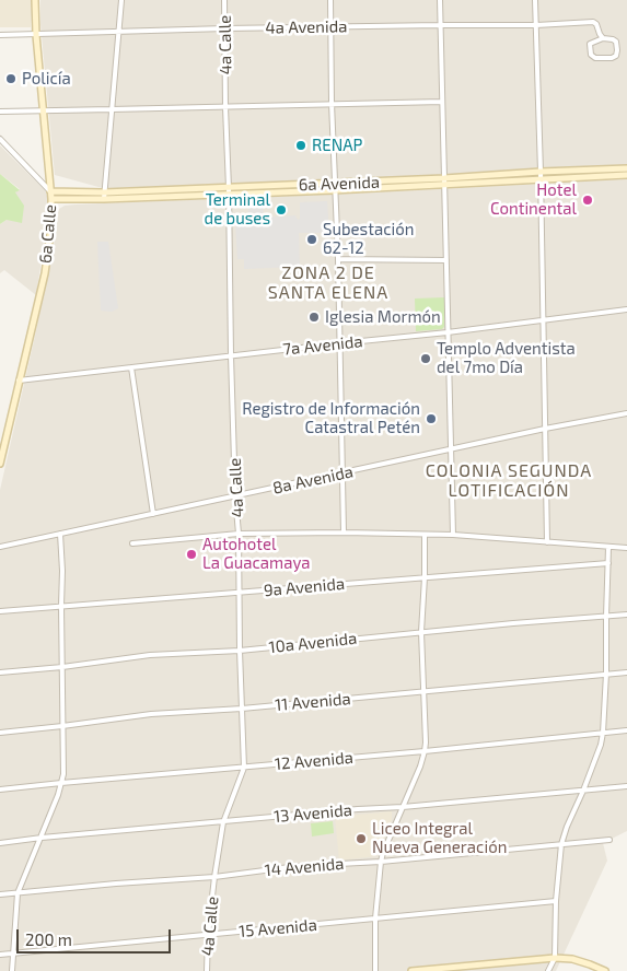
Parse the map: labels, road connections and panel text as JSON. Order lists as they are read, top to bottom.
{
  "streets": {
    "street": [
      "4a Avenida",
      "4a Calle",
      "6a Avenida",
      "6a Calle",
      "7a Avenida",
      "8a Avenida",
      "9a Avenida",
      "10a Avenida",
      "11 Avenida",
      "12 Avenida",
      "13 Avenida",
      "14 Avenida",
      "15 Avenida"
    ]
  },
  "crossings": [
    ["4a Avenida", "4a Calle"],
    ["4a Avenida", "6a Calle"],
    ["4a Calle", "6a Avenida"],
    ["4a Calle", "7a Avenida"],
    ["4a Calle", "8a Avenida"],
    ["4a Calle", "9a Avenida"],
    ["4a Calle", "10a Avenida"],
    ["4a Calle", "11 Avenida"],
    ["4a Calle", "12 Avenida"],
    ["4a Calle", "13 Avenida"],
    ["4a Calle", "14 Avenida"],
    ["4a Calle", "15 Avenida"],
    ["6a Avenida", "6a Calle"],
    ["6a Calle", "7a Avenida"]
  ],
  "districts": ["ZONA 2 DE SANTA ELENA", "COLONIA SEGUNDA LOTIFICACIÓN"],
  "places": [
    "Policía",
    "RENAP",
    "Hotel Continental",
    "Terminal de buses",
    "Subestación 62-12",
    "Iglesia Mormón",
    "Templo Adventista del 7mo Día",
    "Registro de Información Catastral Petén",
    "Autohotel La Guacamaya",
    "Liceo Integral Nueva Generación"
  ],
  "scale_bar": "200 m"
}
